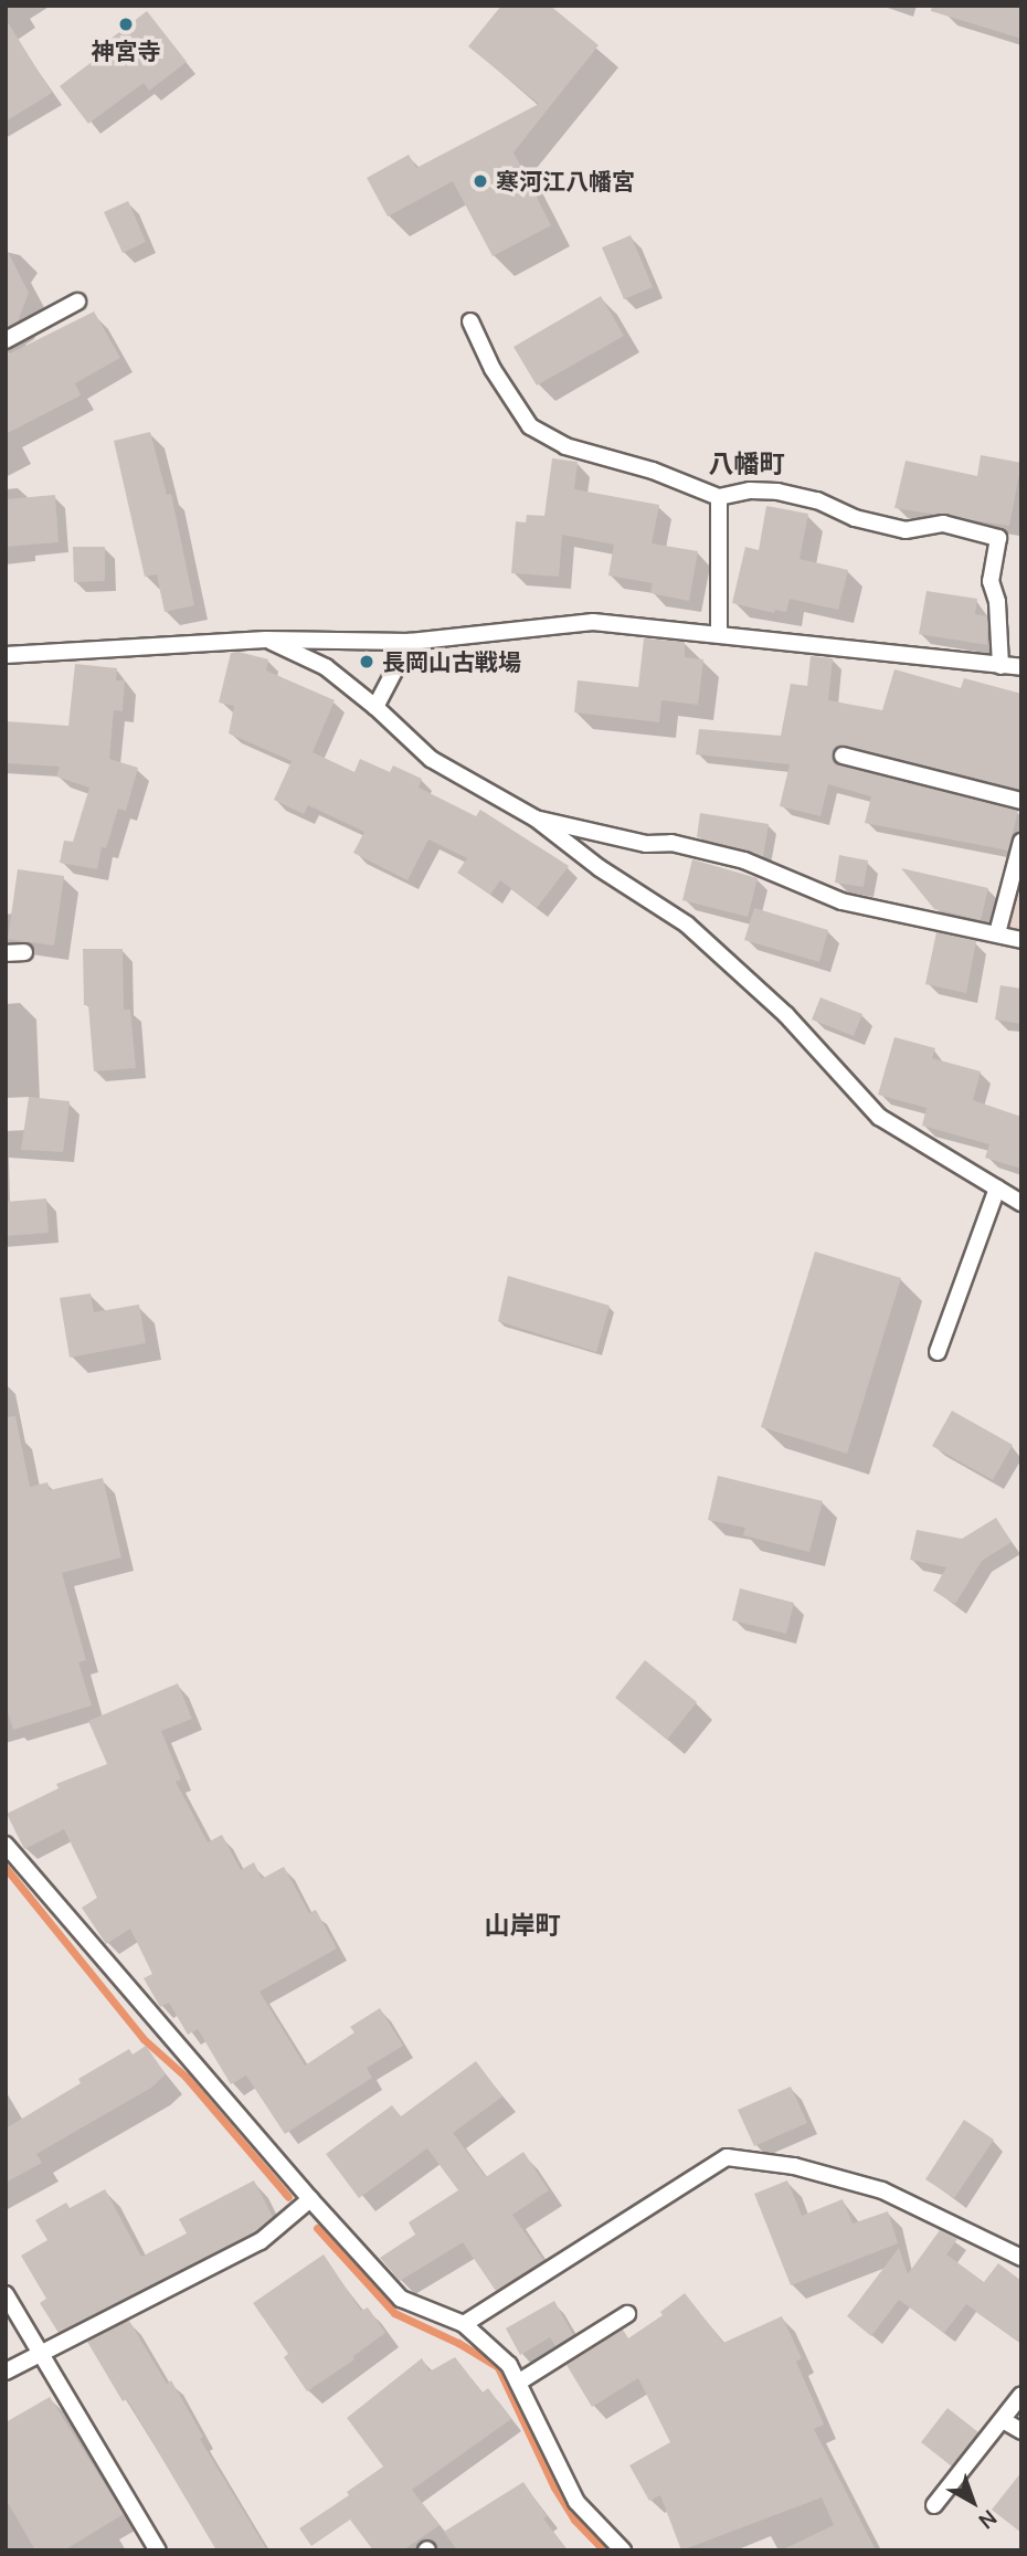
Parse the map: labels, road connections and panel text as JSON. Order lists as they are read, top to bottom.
{
  "districts": ["八幡町", "山岸町"],
  "places": ["神宮寺", "寒河江八幡宮", "長岡山古戦場"],
  "north": "bottom right"
}
